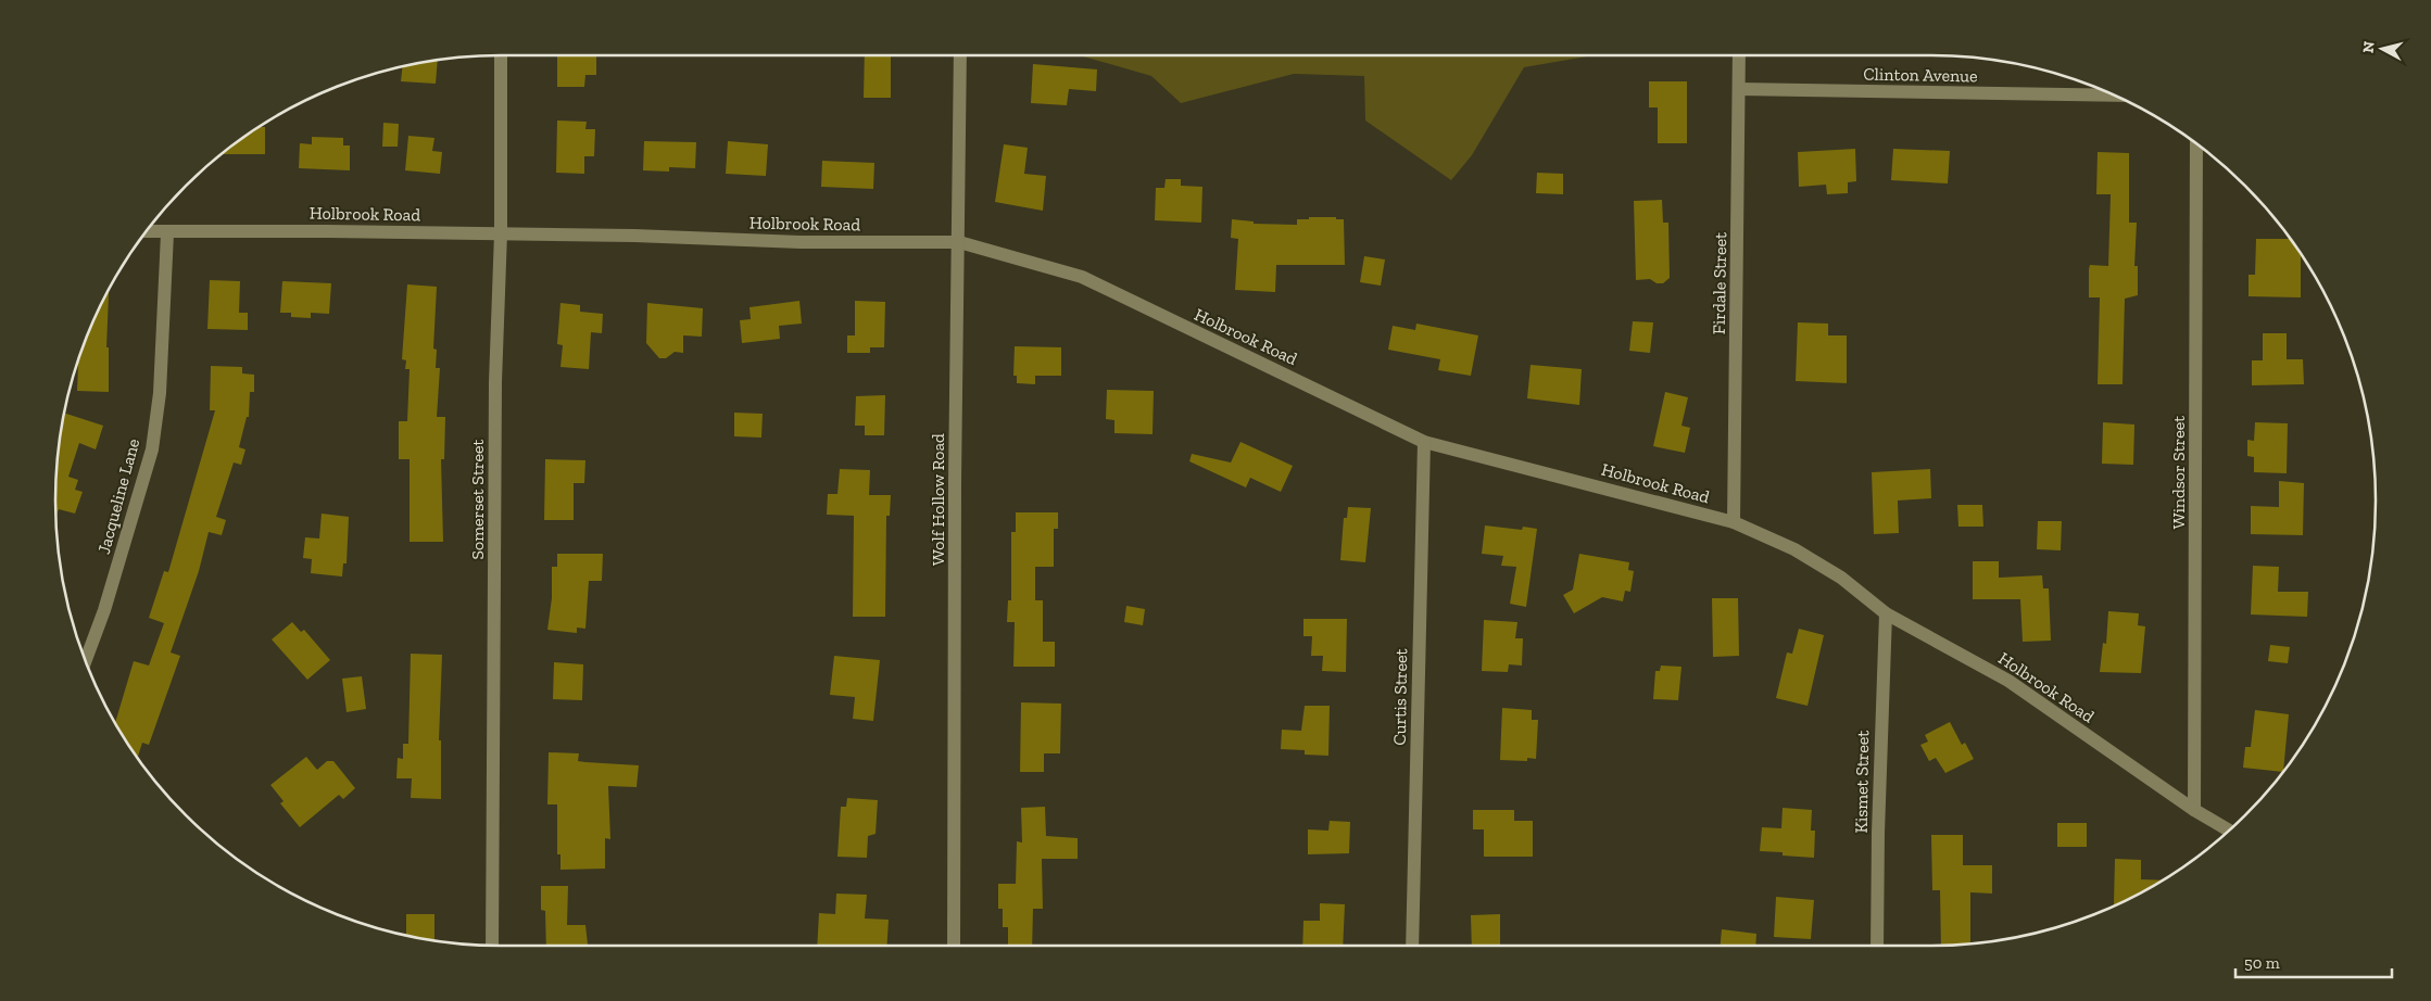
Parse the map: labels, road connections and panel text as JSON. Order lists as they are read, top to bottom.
{
  "streets": {
    "street": [
      "Clinton Avenue",
      "Holbrook Road",
      "Firdale Street",
      "Windsor Street",
      "Jacqueline Lane",
      "Somerset Street",
      "Wolf Hollow Road",
      "Curtis Street",
      "Kismet Street"
    ]
  },
  "crossings": [
    ["Clinton Avenue", "Firdale Street"],
    ["Holbrook Road", "Firdale Street"],
    ["Holbrook Road", "Windsor Street"],
    ["Holbrook Road", "Jacqueline Lane"],
    ["Holbrook Road", "Somerset Street"],
    ["Holbrook Road", "Wolf Hollow Road"],
    ["Holbrook Road", "Curtis Street"],
    ["Holbrook Road", "Kismet Street"]
  ],
  "scale_bar": "50 m",
  "north": "left"
}
